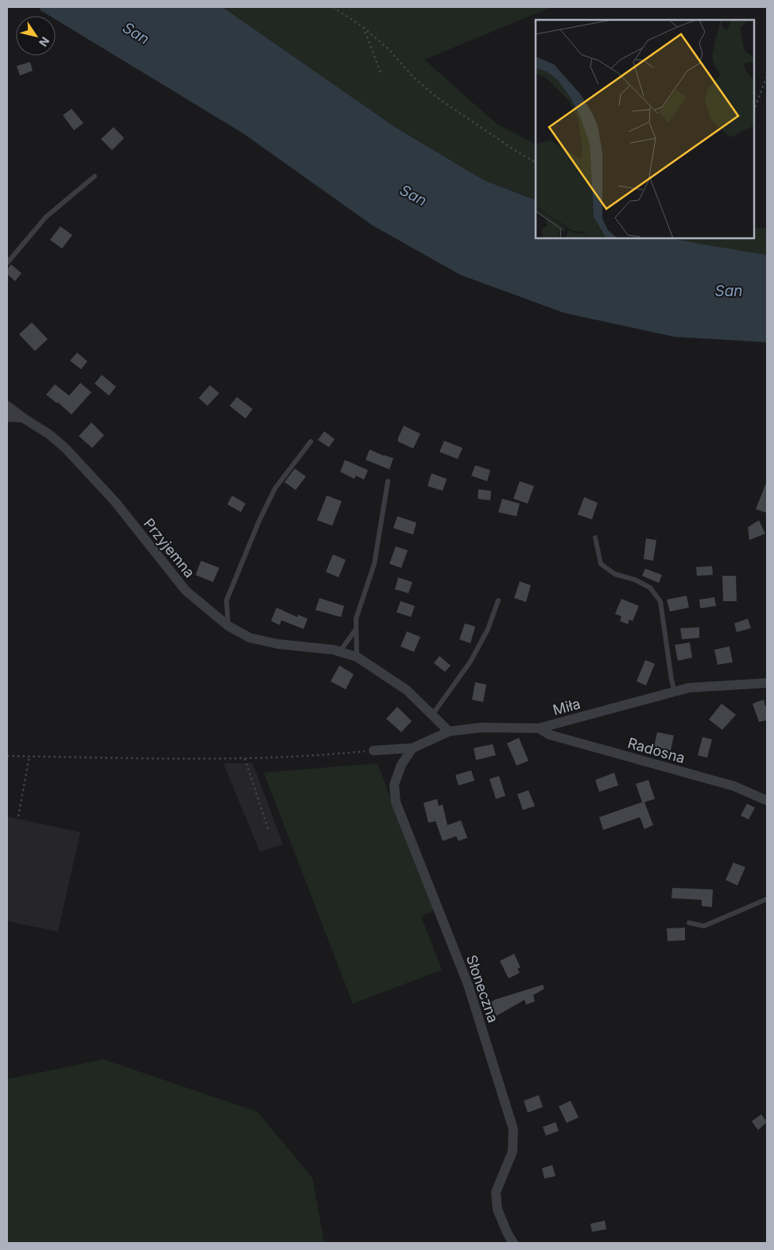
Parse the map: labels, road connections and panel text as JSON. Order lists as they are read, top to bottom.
{
  "streets": {
    "street": [
      "Przyjemna",
      "Miła",
      "Radosna",
      "Słoneczna"
    ]
  },
  "crossings": [
    ["Przyjemna", "Miła"],
    ["Miła", "Radosna"],
    ["Miła", "Słoneczna"]
  ],
  "water": ["San"],
  "north": "bottom right"
}
